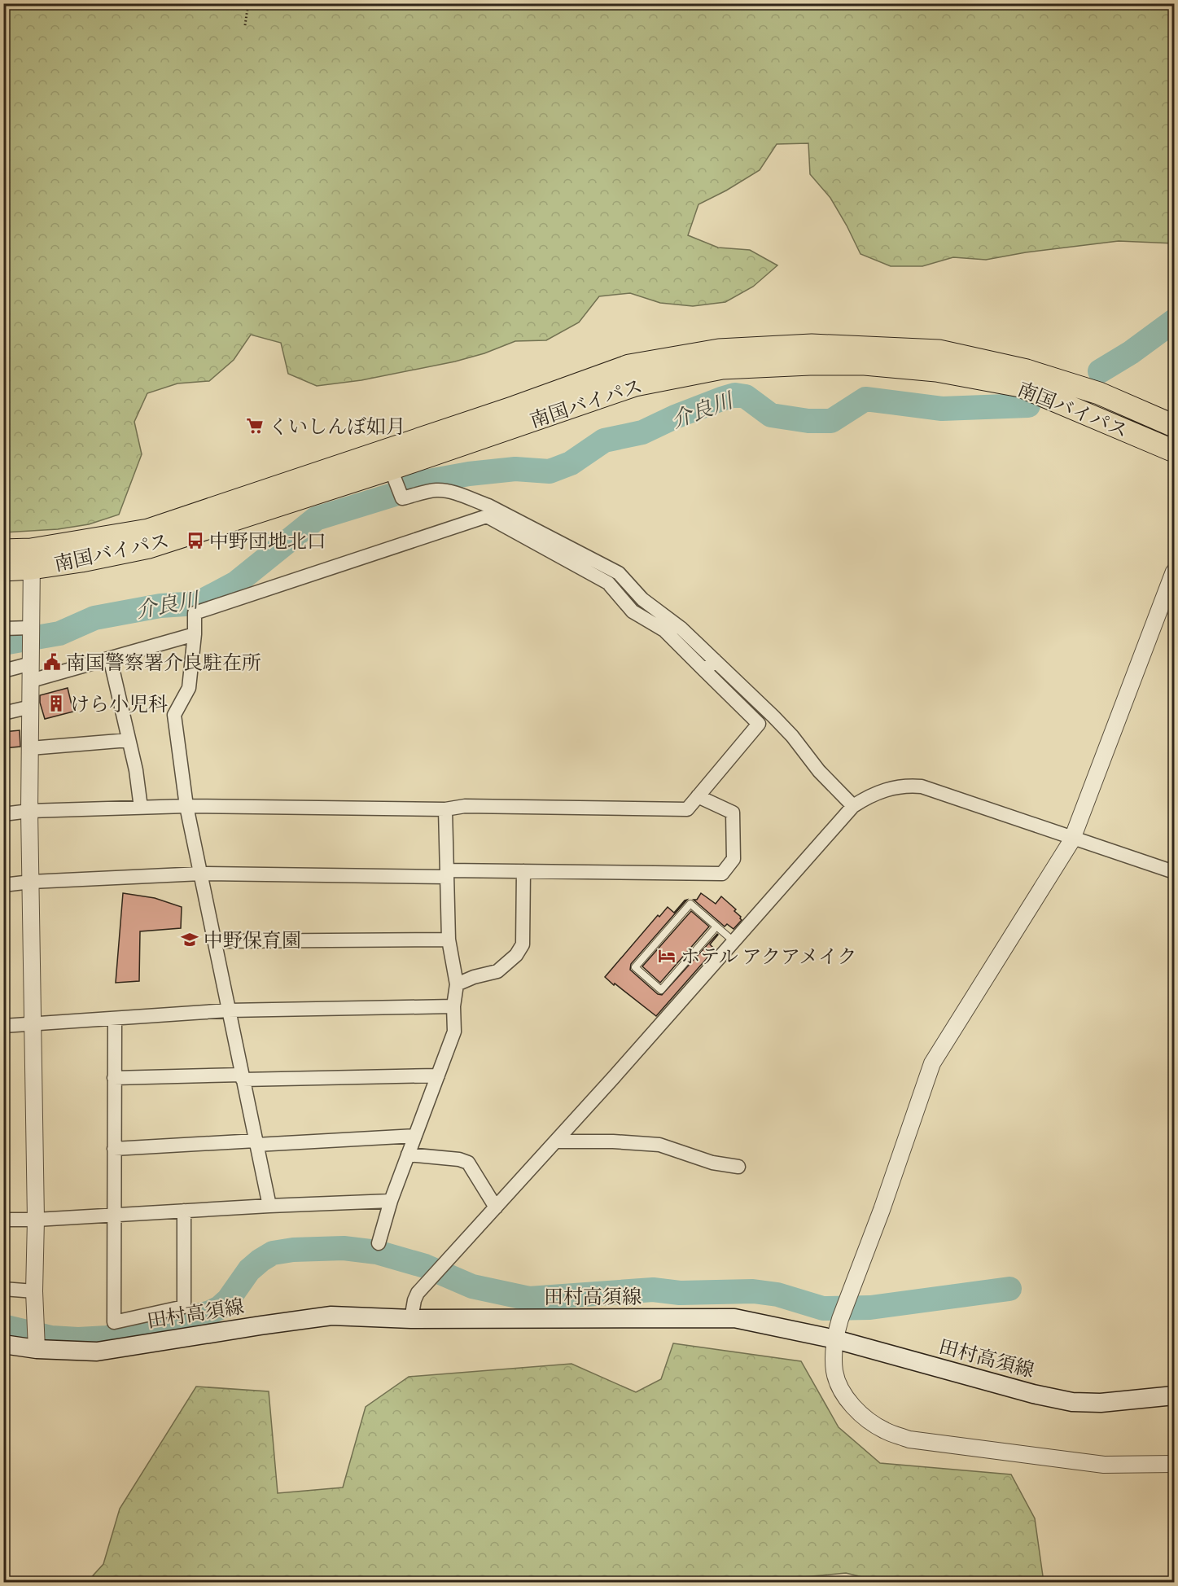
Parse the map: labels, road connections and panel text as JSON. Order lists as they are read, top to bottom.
{
  "streets": {
    "highway": ["南国バイパス"],
    "main road": ["田村高須線"]
  },
  "water": ["介良川"],
  "places": {
    "supermarket": ["くいしんぼ如月"],
    "bus stop": ["中野団地北口"],
    "public building": ["南国警察署介良駐在所"],
    "building": ["けら小児科"],
    "school or university": ["中野保育園"],
    "hotel": ["ホテル アクアメイク"]
  }
}
